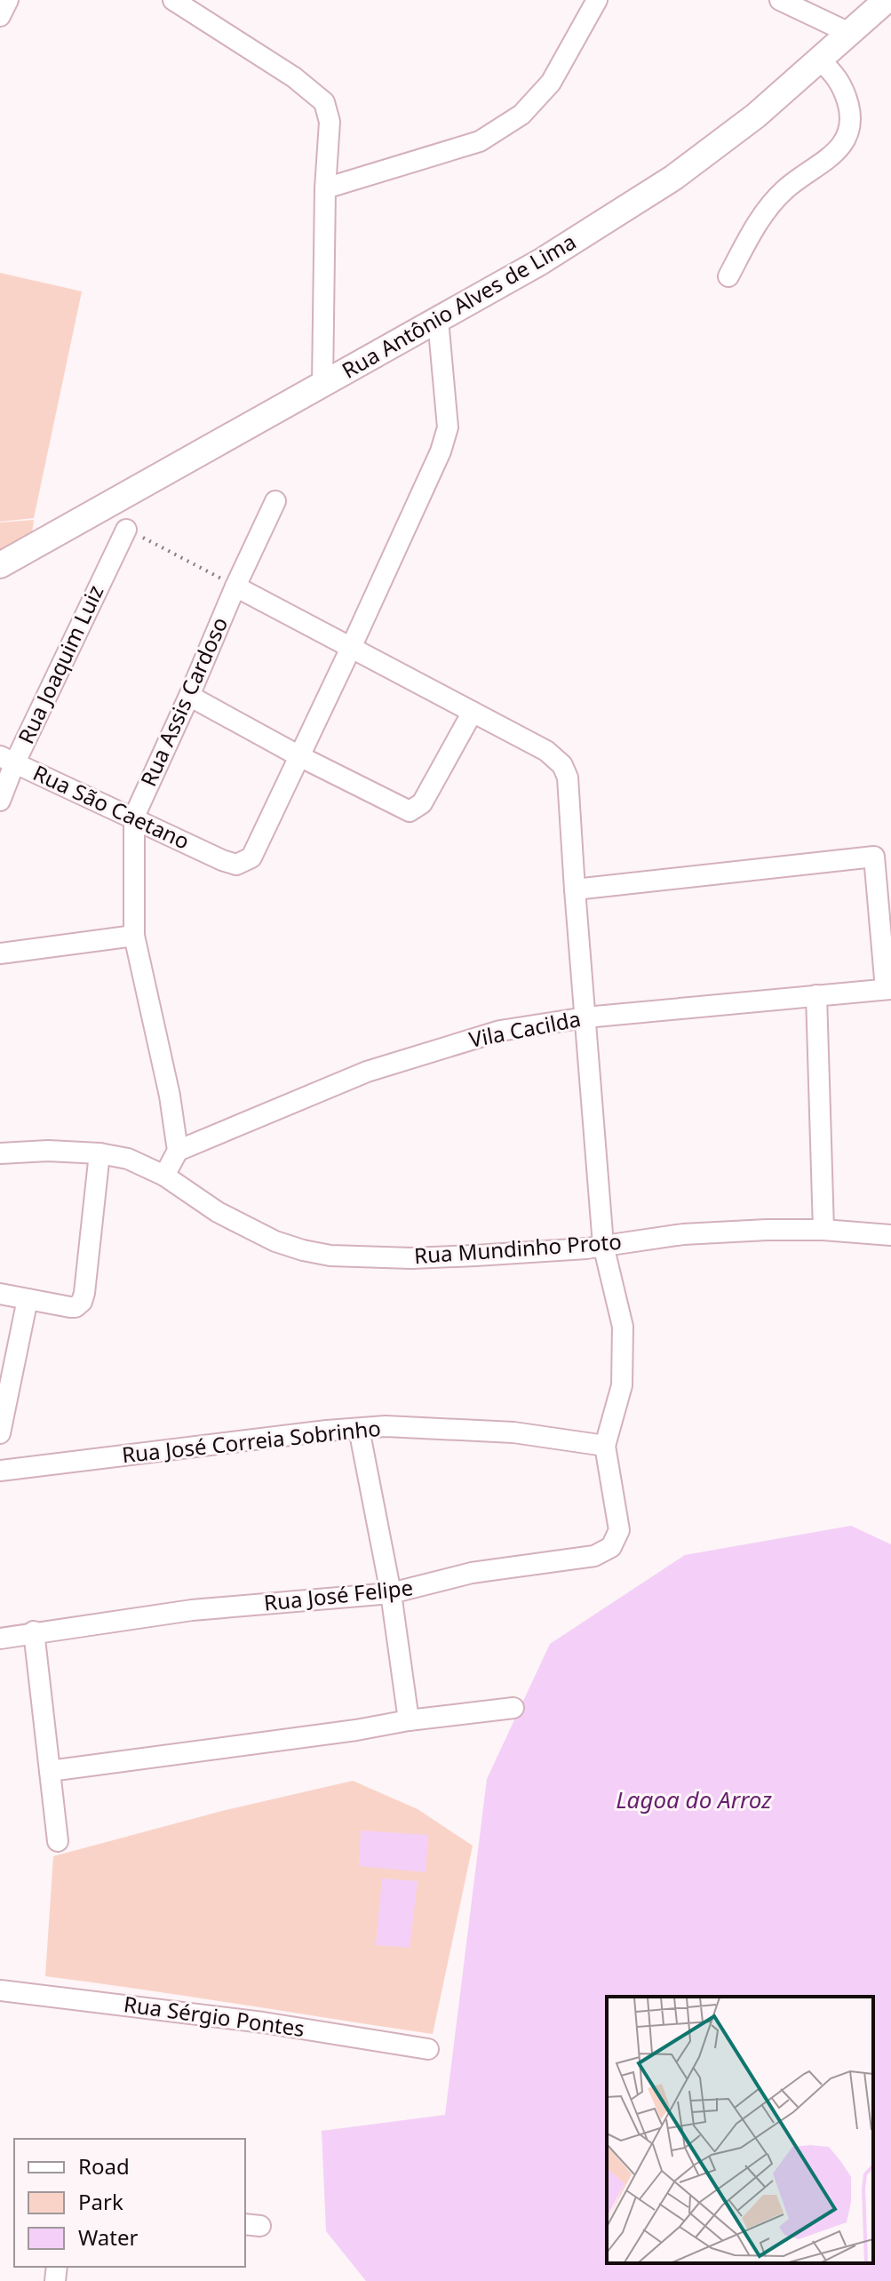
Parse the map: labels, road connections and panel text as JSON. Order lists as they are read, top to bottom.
{
  "streets": {
    "main road": ["Rua Antônio Alves de Lima"],
    "street": [
      "Rua Joaquim Luiz",
      "Rua Assis Cardoso",
      "Rua São Caetano",
      "Vila Cacilda",
      "Rua Mundinho Proto",
      "Rua José Correia Sobrinho",
      "Rua José Felipe",
      "Rua Sérgio Pontes"
    ]
  },
  "crossings": [
    ["Rua Joaquim Luiz", "Rua São Caetano"],
    ["Rua Assis Cardoso", "Rua São Caetano"],
    ["Rua José Correia Sobrinho", "Rua José Felipe"]
  ],
  "water": ["Lagoa do Arroz"],
  "legend": ["Road", "Park", "Water"]
}
